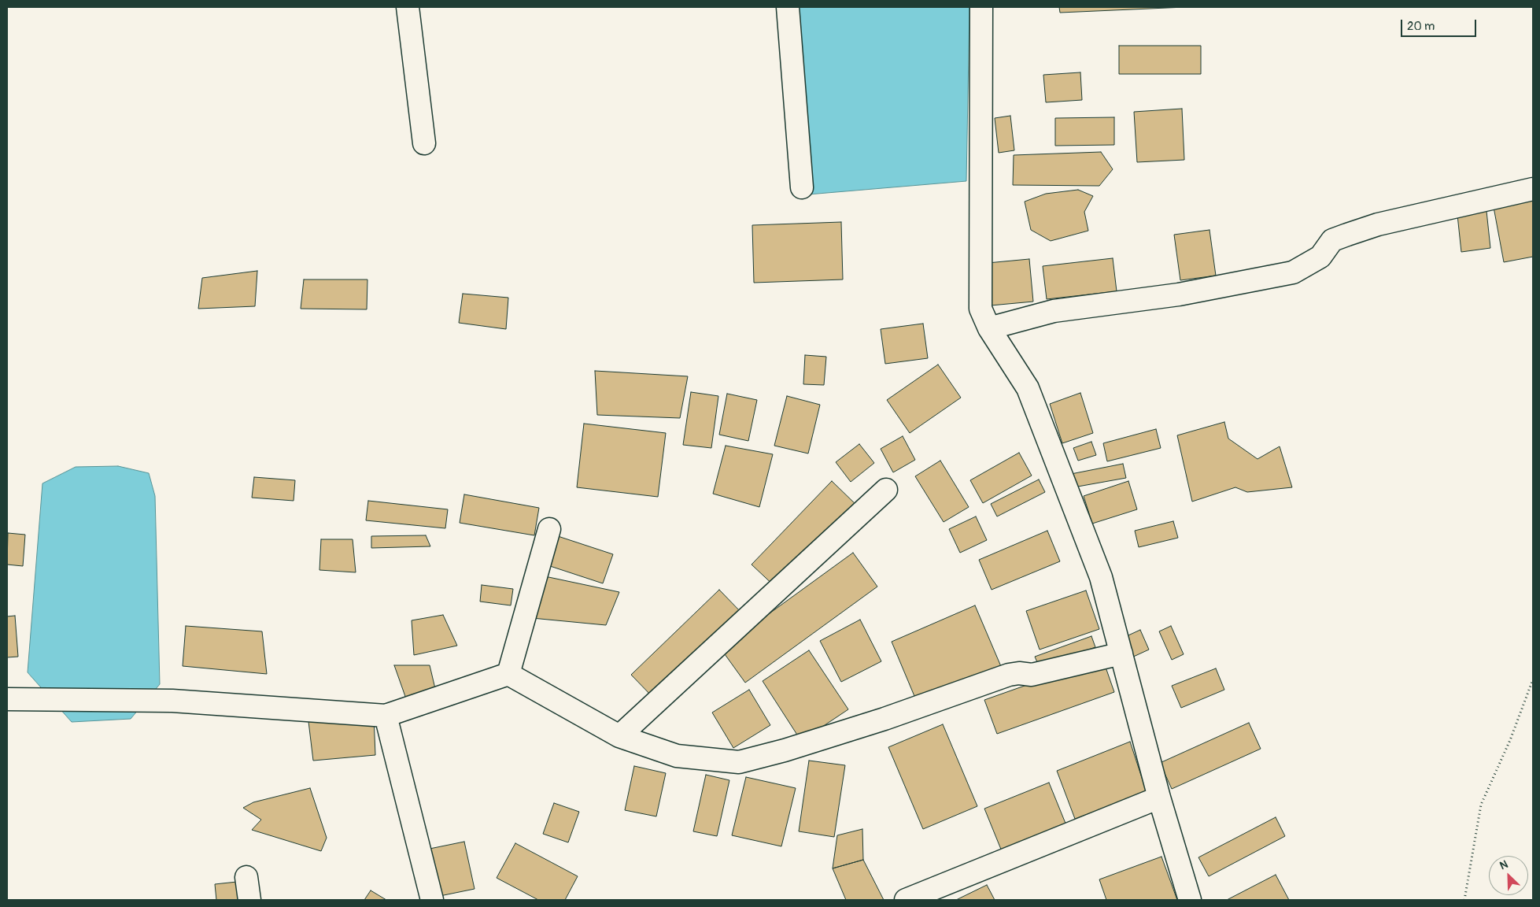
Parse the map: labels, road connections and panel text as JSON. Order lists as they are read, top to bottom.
{
  "scale_bar": "20 m",
  "north": "top left"
}
